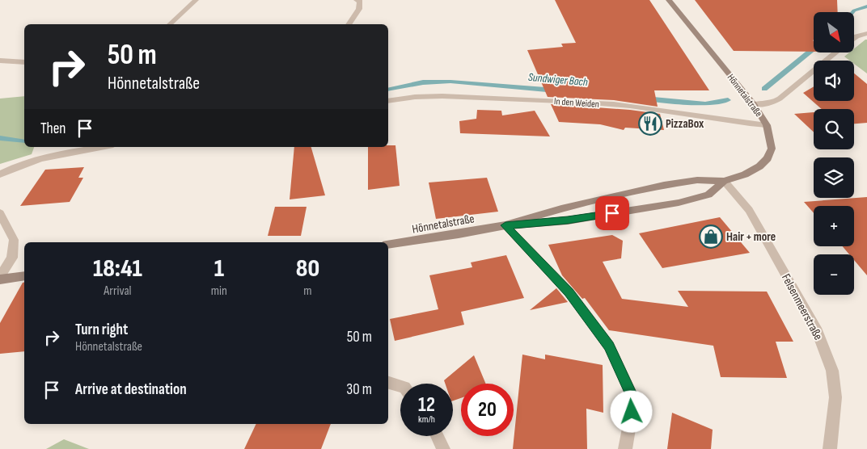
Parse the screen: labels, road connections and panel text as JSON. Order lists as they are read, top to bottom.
{
  "streets": {
    "main road": ["Hönnetalstraße"],
    "street": ["In den Weiden", "Felsenmeerstraße"]
  },
  "crossings": [
    ["Hönnetalstraße", "In den Weiden"],
    ["Hönnetalstraße", "Felsenmeerstraße"]
  ],
  "water": ["Sundwiger Bach"],
  "places": {
    "restaurant": ["PizzaBox"],
    "shop": ["Hair + more"]
  },
  "north": "bottom right",
  "page": {
    "map_buttons": ["+", "−"],
    "turn": ["50 m", "Hönnetalstraße"],
    "then": "Then",
    "eta": [
      "18:41",
      "Arrival",
      "1",
      "min",
      "80",
      "m"
    ],
    "list": [
      {
        "name": "Turn right",
        "note": "Hönnetalstraße",
        "value": "50 m"
      },
      {
        "name": "Arrive at destination",
        "value": "30 m"
      }
    ],
    "speed": "12 km/h",
    "limit": "20"
  }
}
